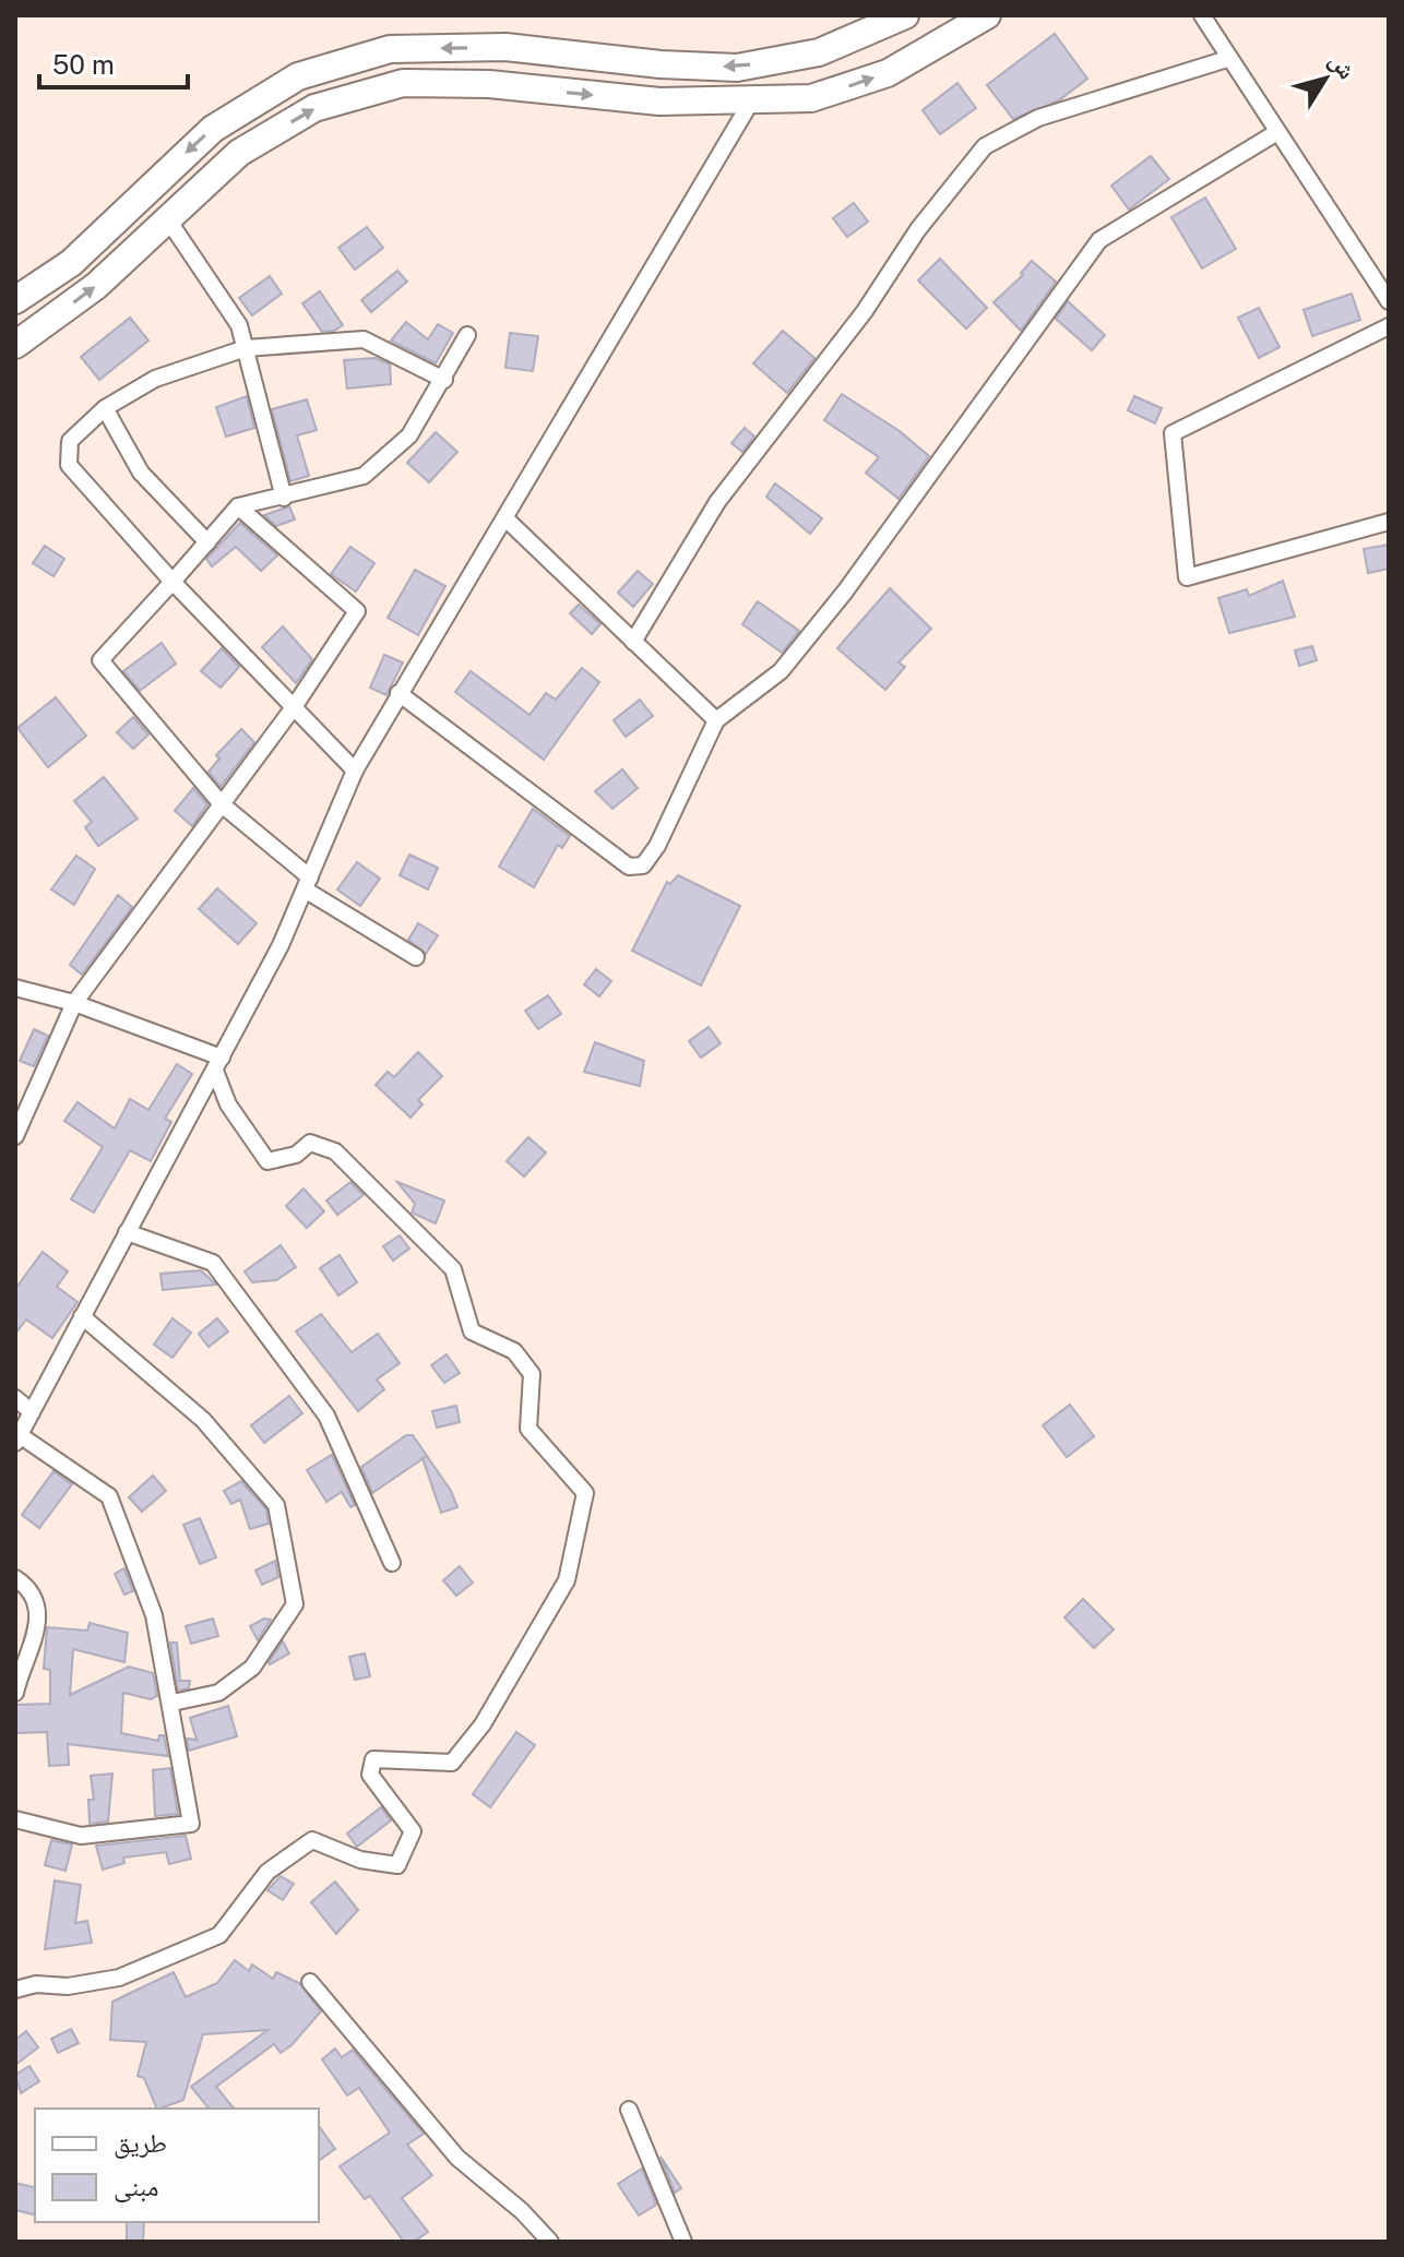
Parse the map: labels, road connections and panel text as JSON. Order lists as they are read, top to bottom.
{
  "legend": ["طريق", "مبنى"],
  "scale_bar": "50 m",
  "north": "top right"
}
